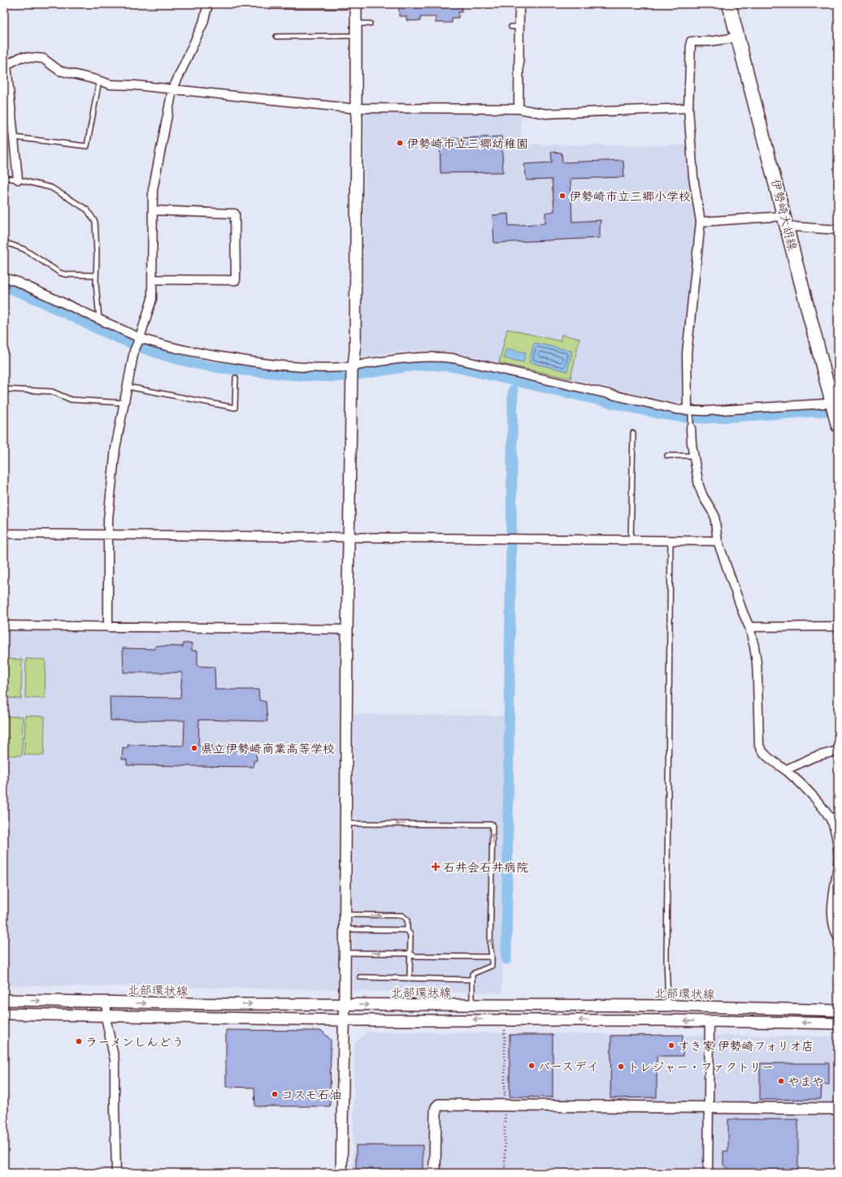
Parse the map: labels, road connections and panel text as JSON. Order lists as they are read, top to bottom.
{
  "streets": {
    "main road": ["伊勢崎大胡線"],
    "street": ["北部環状線"]
  },
  "places": {
    "other": [
      "伊勢崎市立三郷幼稚園",
      "伊勢崎市立三郷小学校",
      "県立伊勢崎商業高等学校",
      "ラーメンしんどう",
      "すき家 伊勢崎フォリオ店",
      "バースデイ",
      "トレジャー・ファクトリー",
      "やまや",
      "コスモ石油"
    ],
    "health": ["石井会石井病院"]
  }
}
